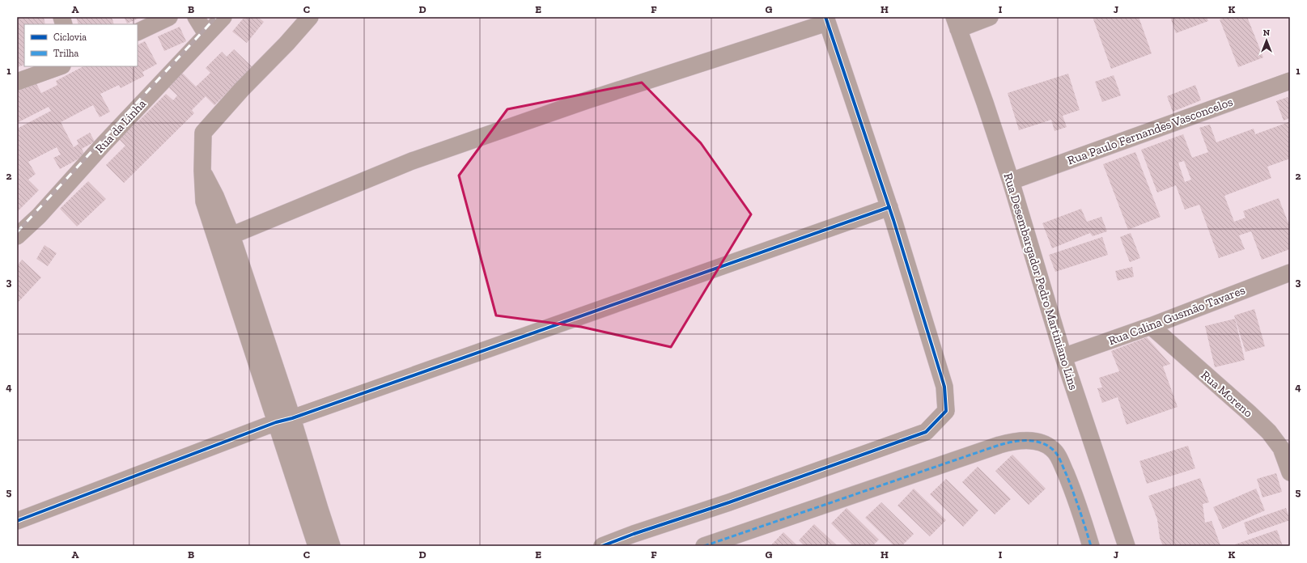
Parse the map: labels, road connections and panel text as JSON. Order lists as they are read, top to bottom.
{
  "streets": {
    "street": [
      "Rua da Linha",
      "Rua Paulo Fernandes Vasconcelos",
      "Rua Desembargador Pedro Martiniano Lins",
      "Rua Calina Gusmão Tavares",
      "Rua Moreno"
    ]
  },
  "crossings": [
    ["Rua Paulo Fernandes Vasconcelos", "Rua Desembargador Pedro Martiniano Lins"],
    ["Rua Desembargador Pedro Martiniano Lins", "Rua Calina Gusmão Tavares"],
    ["Rua Calina Gusmão Tavares", "Rua Moreno"]
  ],
  "legend": ["Ciclovia", "Trilha"],
  "north": "top",
  "grid": {
    "columns": [
      "A",
      "B",
      "C",
      "D",
      "E",
      "F",
      "G",
      "H",
      "I",
      "J",
      "K"
    ],
    "rows": [
      "1",
      "2",
      "3",
      "4",
      "5"
    ]
  }
}
